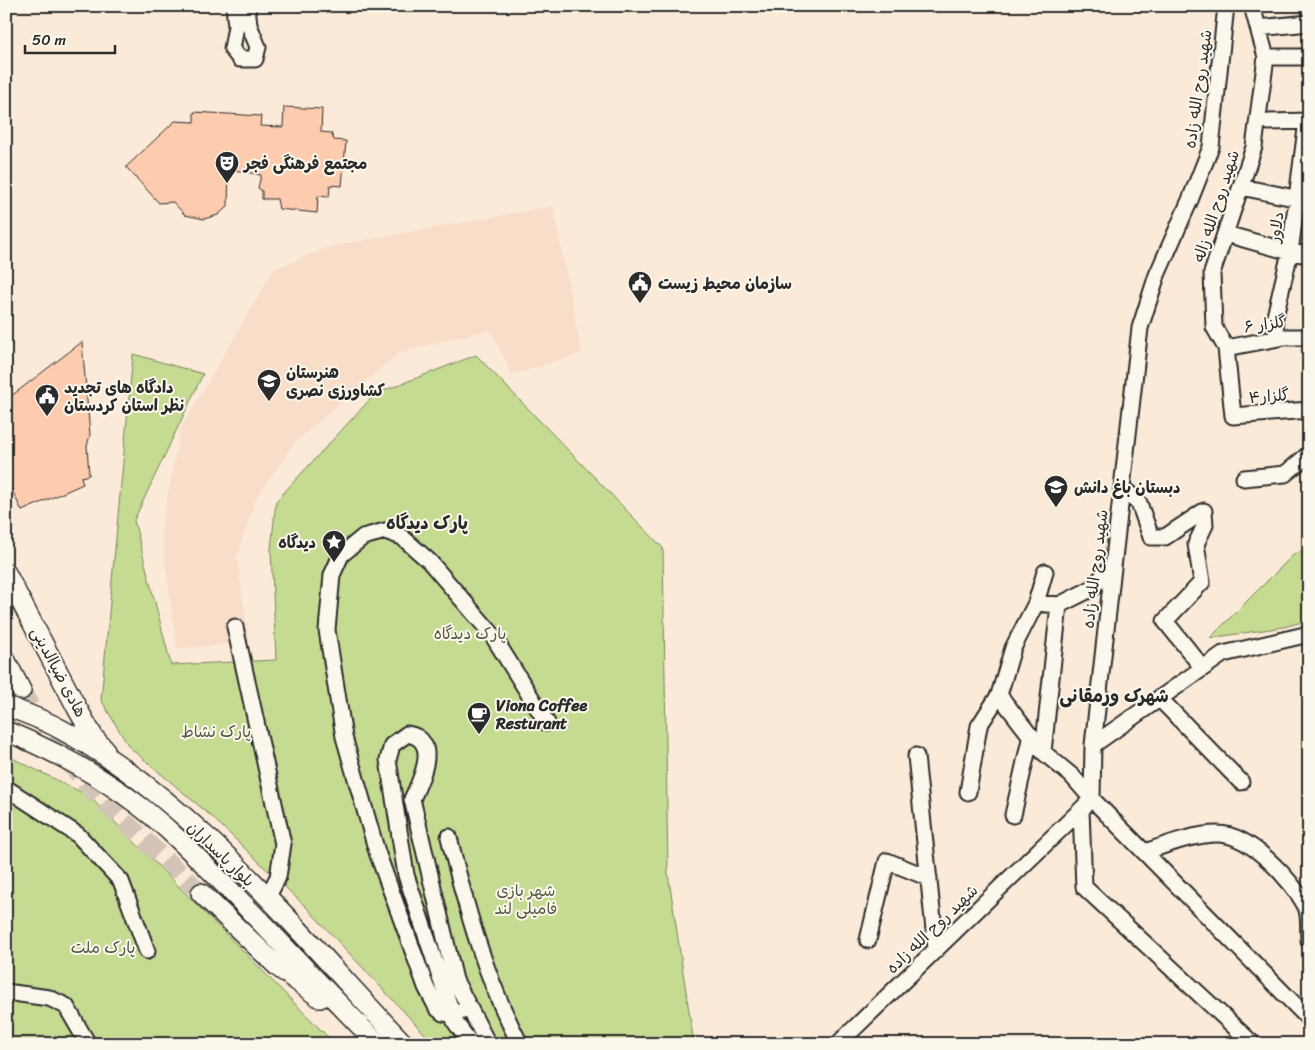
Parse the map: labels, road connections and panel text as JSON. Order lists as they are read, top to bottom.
{
  "streets": {
    "main road": ["هادی ضیاالدینی", "بلوار پاسداران"],
    "street": [
      "شهید روح الله زاده",
      "شهید روح الله زاله",
      "دلاور",
      "گلزار ۶",
      "گلزار۴"
    ]
  },
  "crossings": [
    ["شهید روح الله زاله", "گلزار ۶"],
    ["شهید روح الله زاله", "گلزار۴"],
    ["دلاور", "گلزار ۶"],
    ["هادی ضیاالدینی", "بلوار پاسداران"]
  ],
  "districts": ["پارک دیدگاه", "شهرک ورمقانی"],
  "parks": [
    "پارک دیدگاه",
    "پارک نشاط",
    "شهر بازی فامیلی لند",
    "پارک ملت"
  ],
  "places": {
    "theatre": ["مجتمع فرهنگی فجر"],
    "public building": ["سازمان محیط زیست", "دادگاه های تجدید نظر استان کردستان"],
    "school or university": ["هنرستان کشاورزی نصری", "دبستان باغ دانش"],
    "place": ["دیدگاه"],
    "cafe": ["Viona Coffee Resturant"]
  },
  "scale_bar": "50 m"
}
